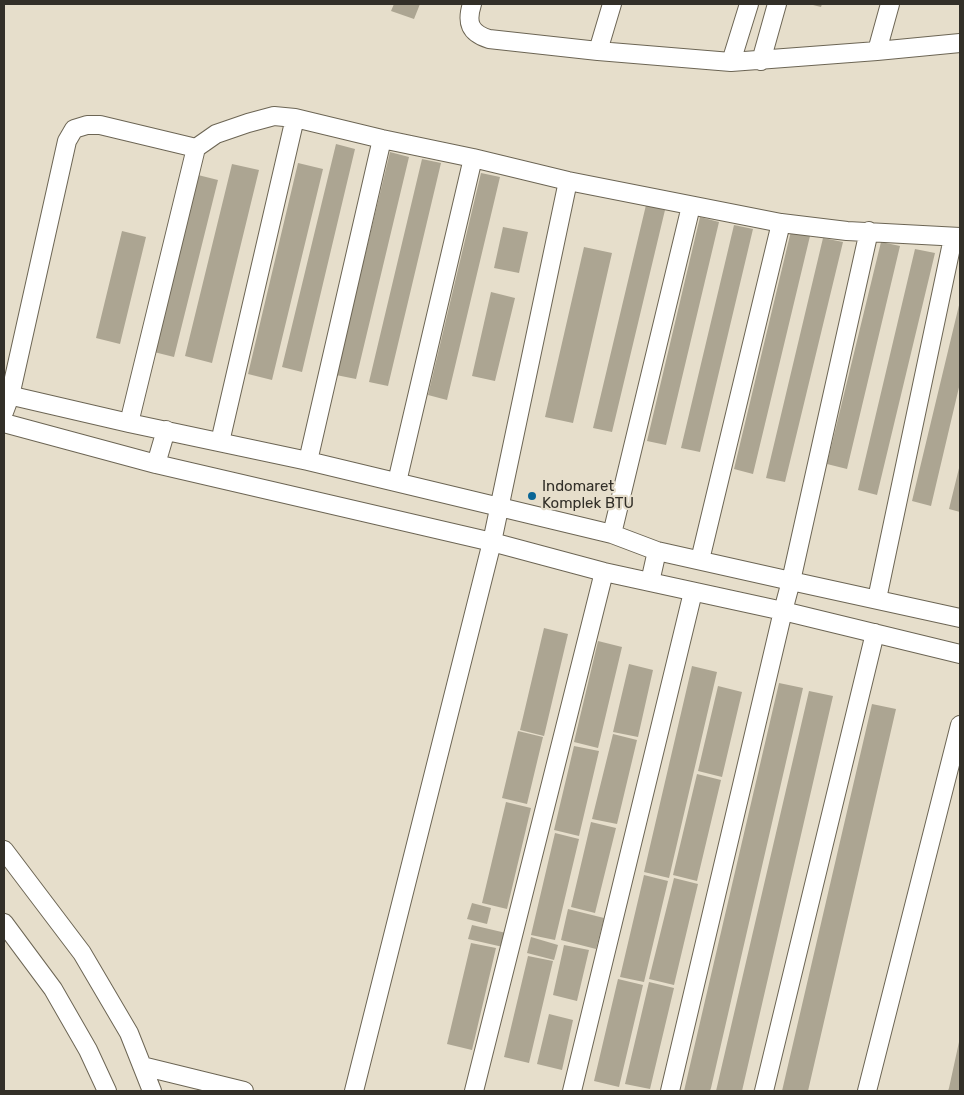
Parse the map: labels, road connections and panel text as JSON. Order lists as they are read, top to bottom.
{
  "places": ["Indomaret Komplek BTU"]
}
